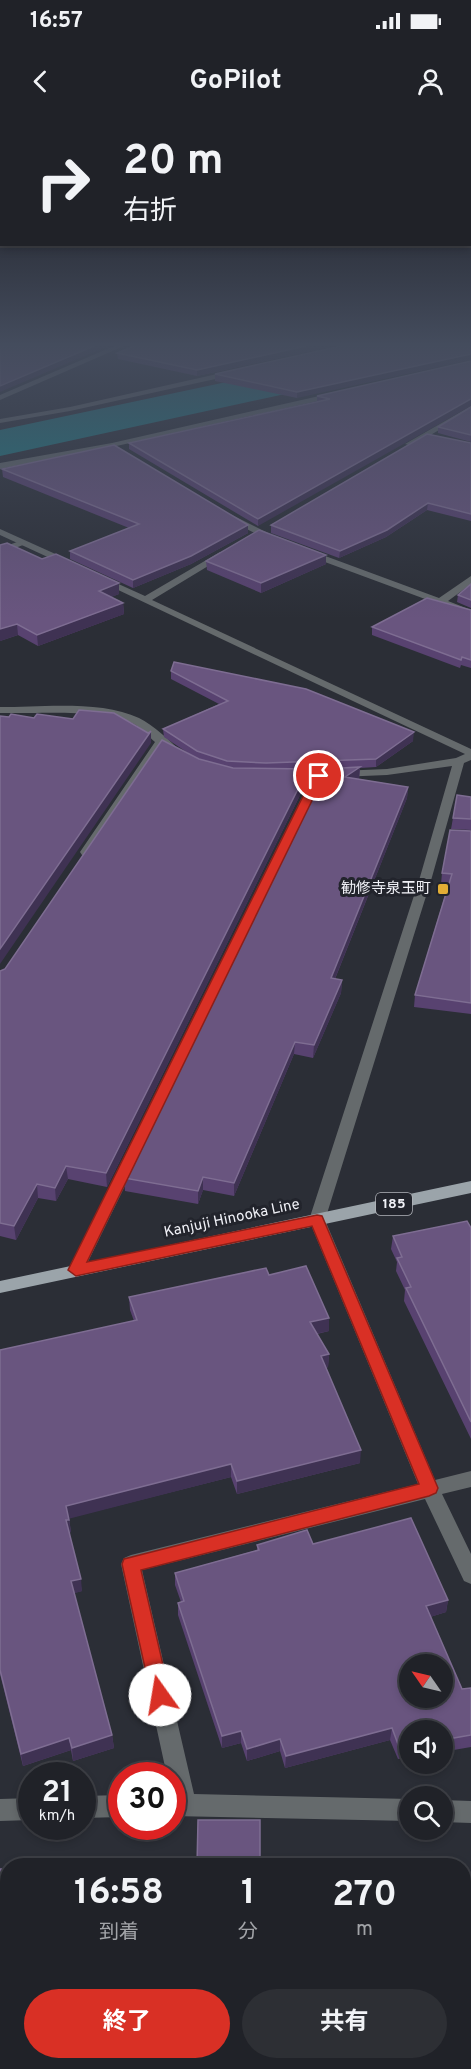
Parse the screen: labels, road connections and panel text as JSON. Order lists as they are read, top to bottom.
{
  "streets": {
    "main road": ["185", "Kanjuji Hinooka Line"]
  },
  "places": {
    "transit": ["勧修寺泉玉町"]
  },
  "north": "top left",
  "page": {
    "status": "16:57",
    "header": "GoPilot",
    "turn": ["20 m", "右折"],
    "speed": "21 km/h",
    "limit": "30",
    "eta": [
      "16:58",
      "到着",
      "1",
      "分",
      "270",
      "m"
    ],
    "buttons": ["終了", "共有"]
  }
}
